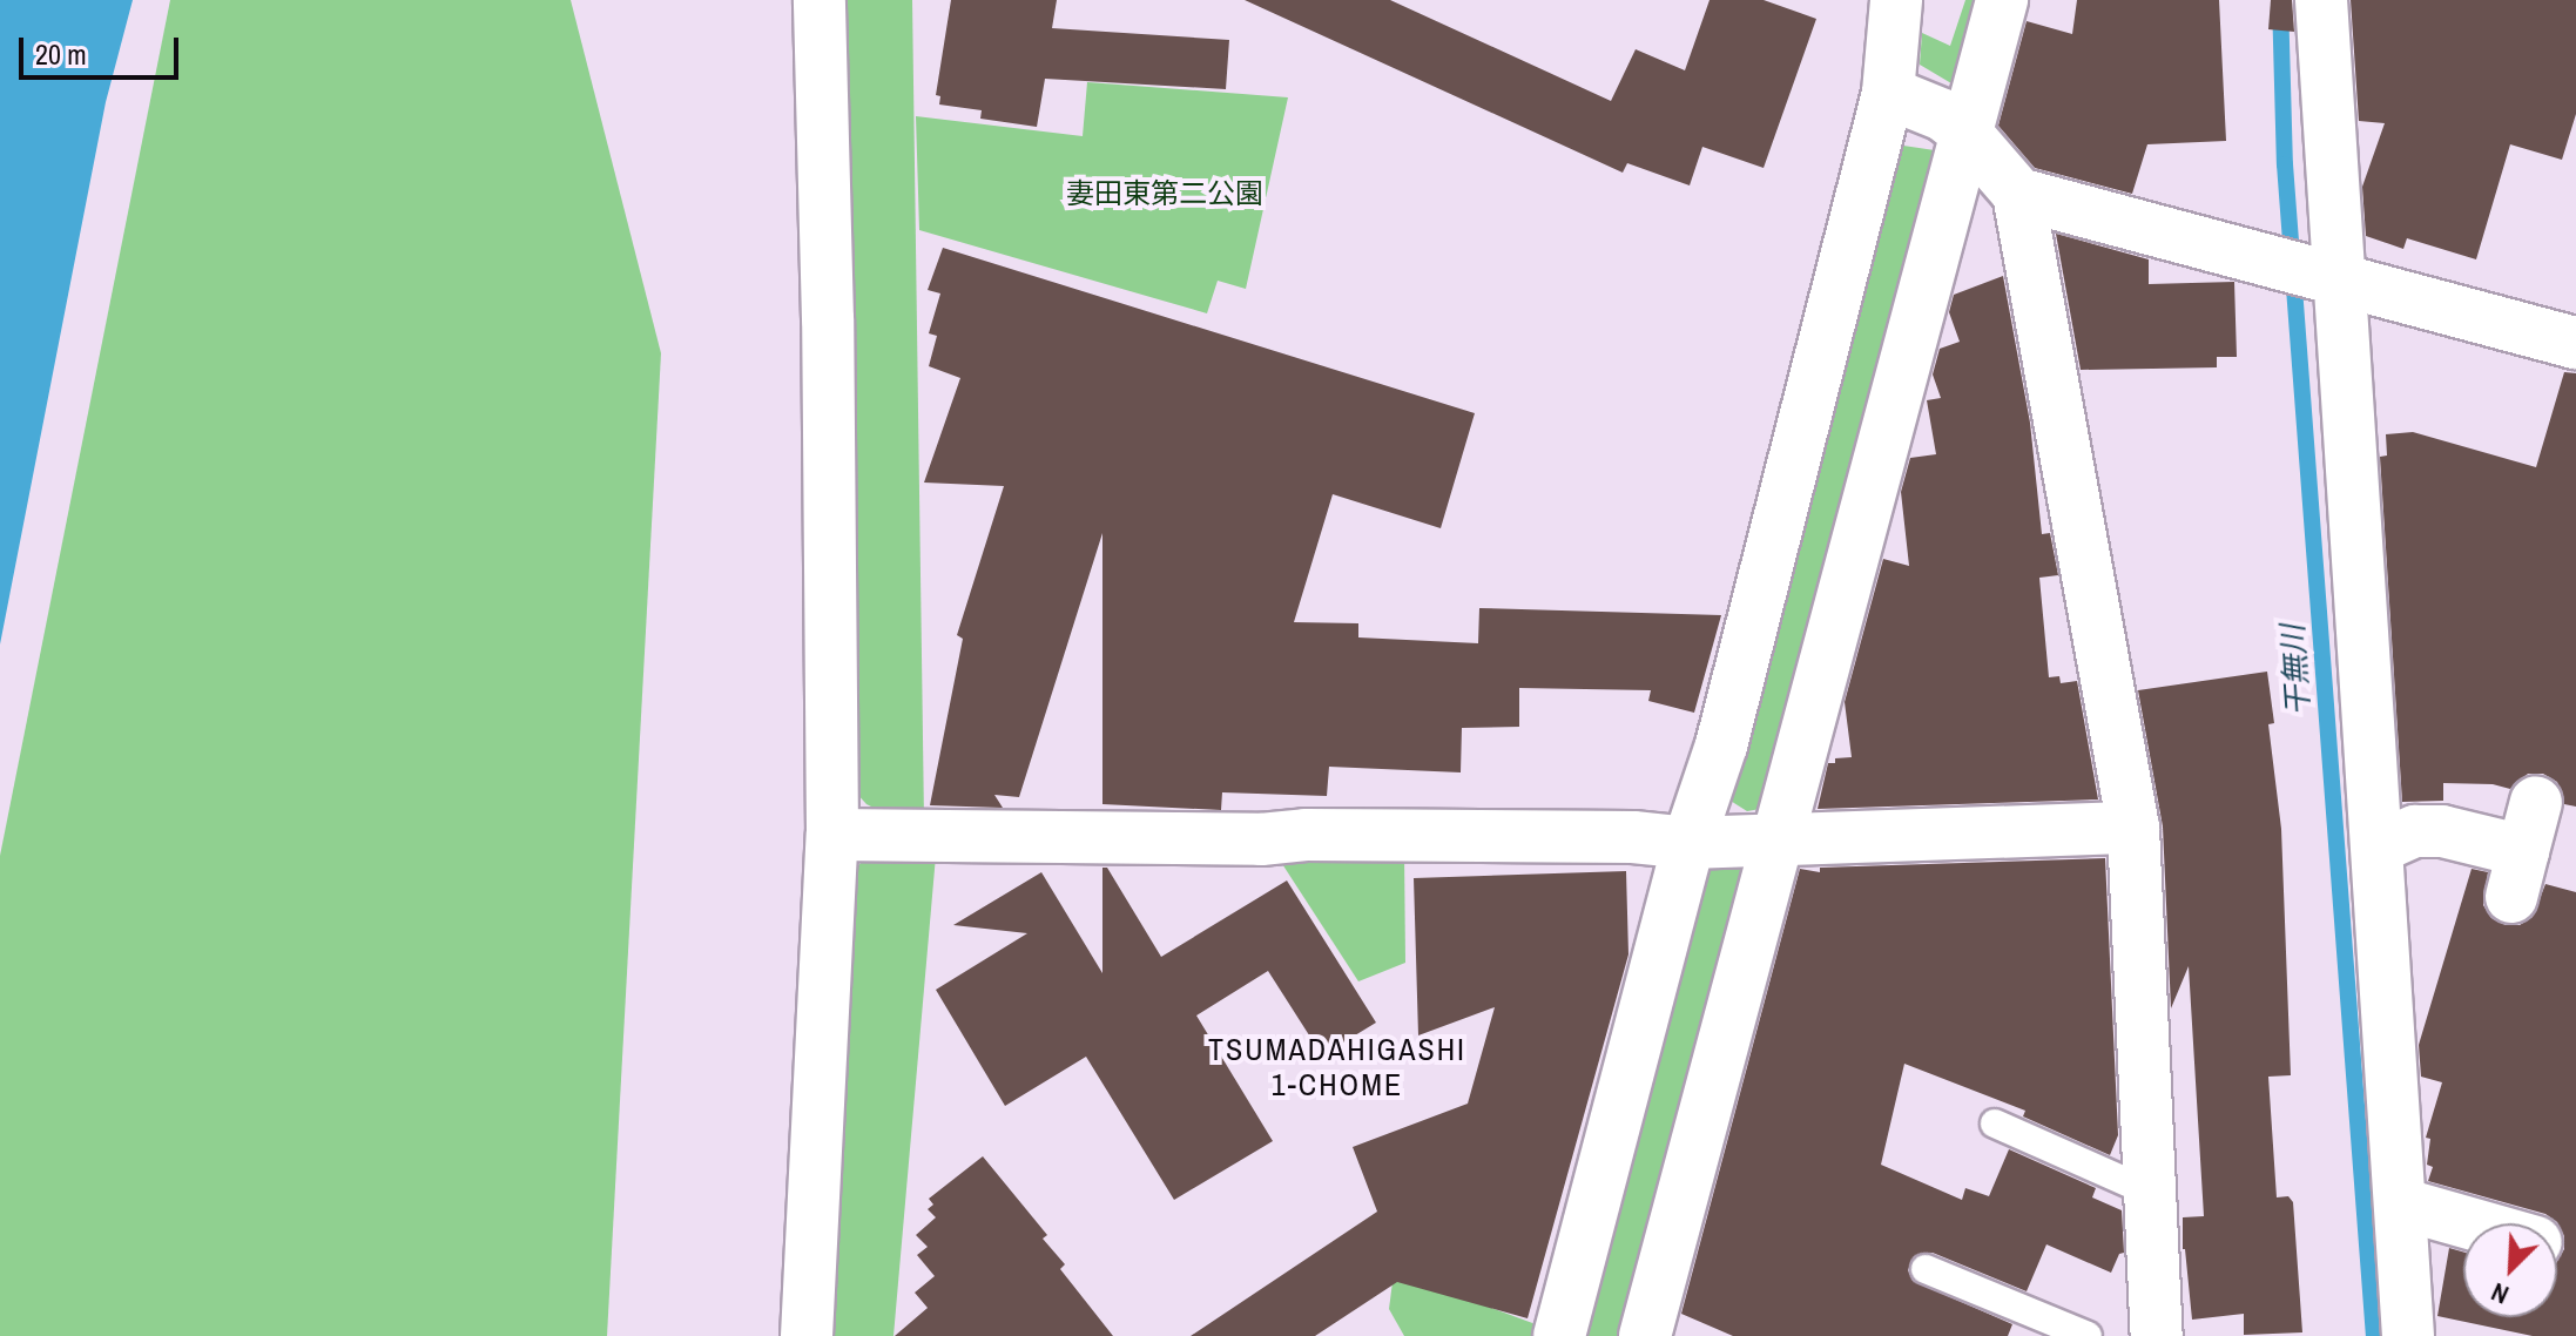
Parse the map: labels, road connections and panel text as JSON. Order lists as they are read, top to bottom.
{
  "districts": ["TSUMADAHIGASHI 1-CHOME"],
  "water": ["干無川"],
  "parks": ["妻田東第二公園"],
  "scale_bar": "20 m",
  "north": "bottom left"
}
